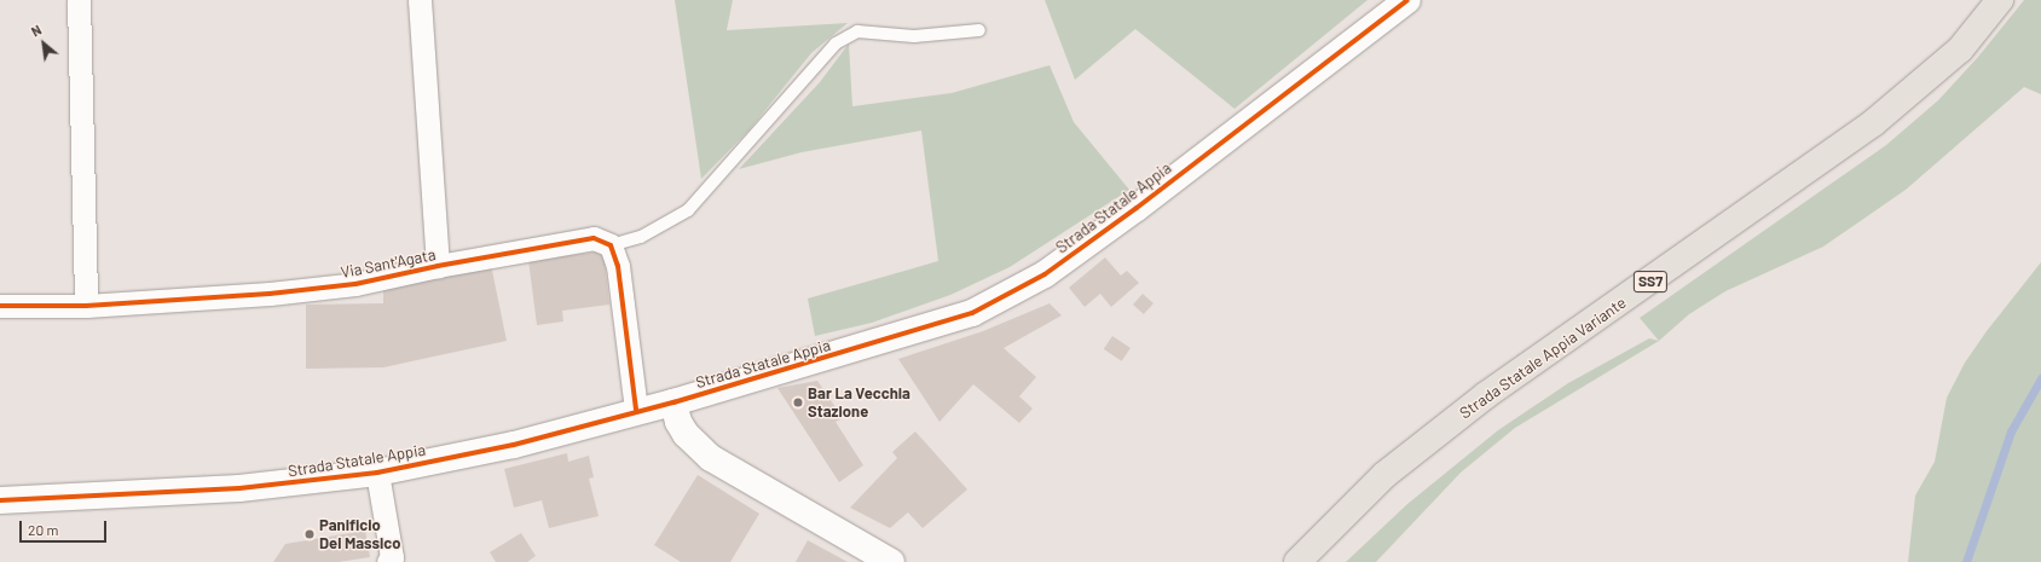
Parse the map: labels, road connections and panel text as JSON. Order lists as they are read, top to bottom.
{
  "streets": {
    "main road": ["SS7", "Strada Statale Appia Variante"],
    "street": ["Strada Statale Appia", "Via Sant'Agata"]
  },
  "places": ["Bar La Vecchia Stazione", "Panificio Del Massico"],
  "scale_bar": "20 m",
  "north": "top left"
}
